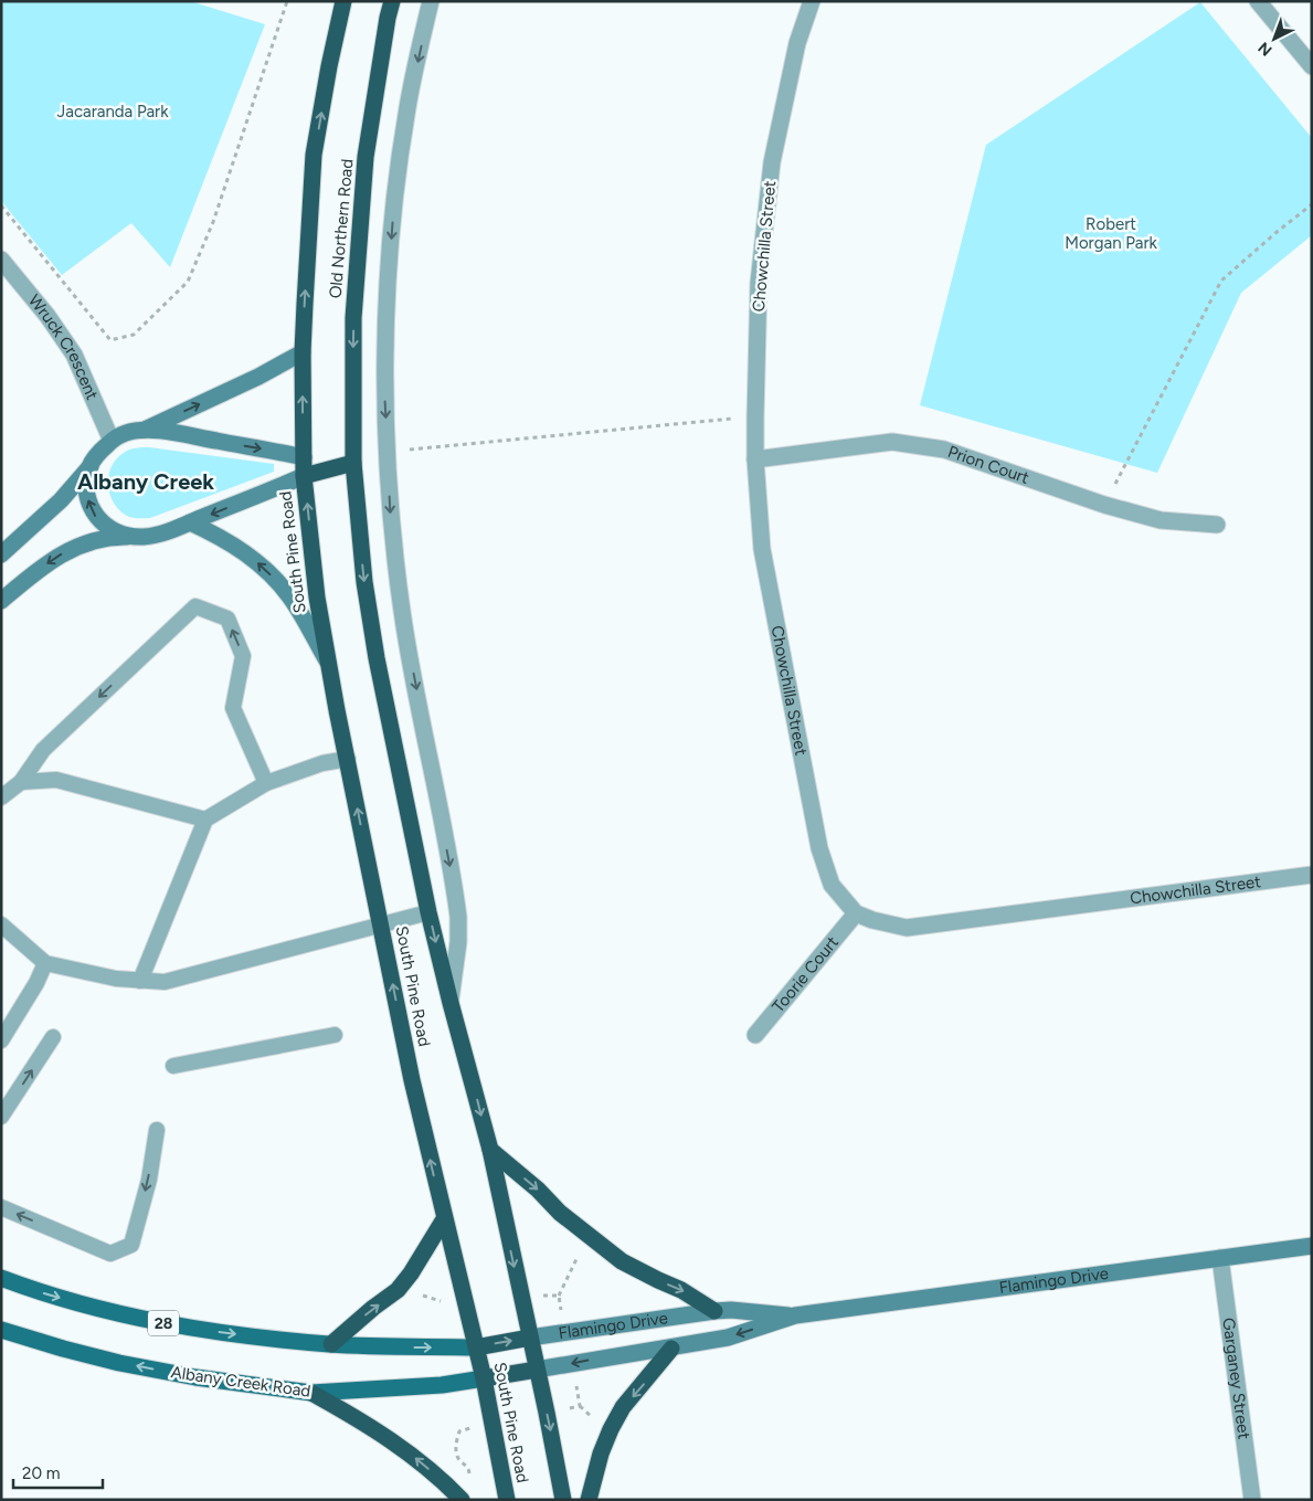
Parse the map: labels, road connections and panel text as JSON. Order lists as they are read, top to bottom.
{
  "streets": {
    "highway": ["Old Northern Road", "South Pine Road", "28"],
    "main road": ["Albany Creek Road"],
    "street": [
      "Chowchilla Street",
      "Wruck Crescent",
      "Prion Court",
      "Toorie Court",
      "Flamingo Drive",
      "Garganey Street"
    ]
  },
  "crossings": [
    ["Old Northern Road", "South Pine Road"],
    ["Chowchilla Street", "Prion Court"],
    ["Chowchilla Street", "Toorie Court"],
    ["South Pine Road", "Flamingo Drive"],
    ["South Pine Road", "28"],
    ["South Pine Road", "Albany Creek Road"],
    ["Flamingo Drive", "28"],
    ["Flamingo Drive", "Garganey Street"]
  ],
  "districts": ["Albany Creek"],
  "parks": ["Jacaranda Park", "Robert Morgan Park"],
  "scale_bar": "20 m",
  "north": "bottom left"
}
